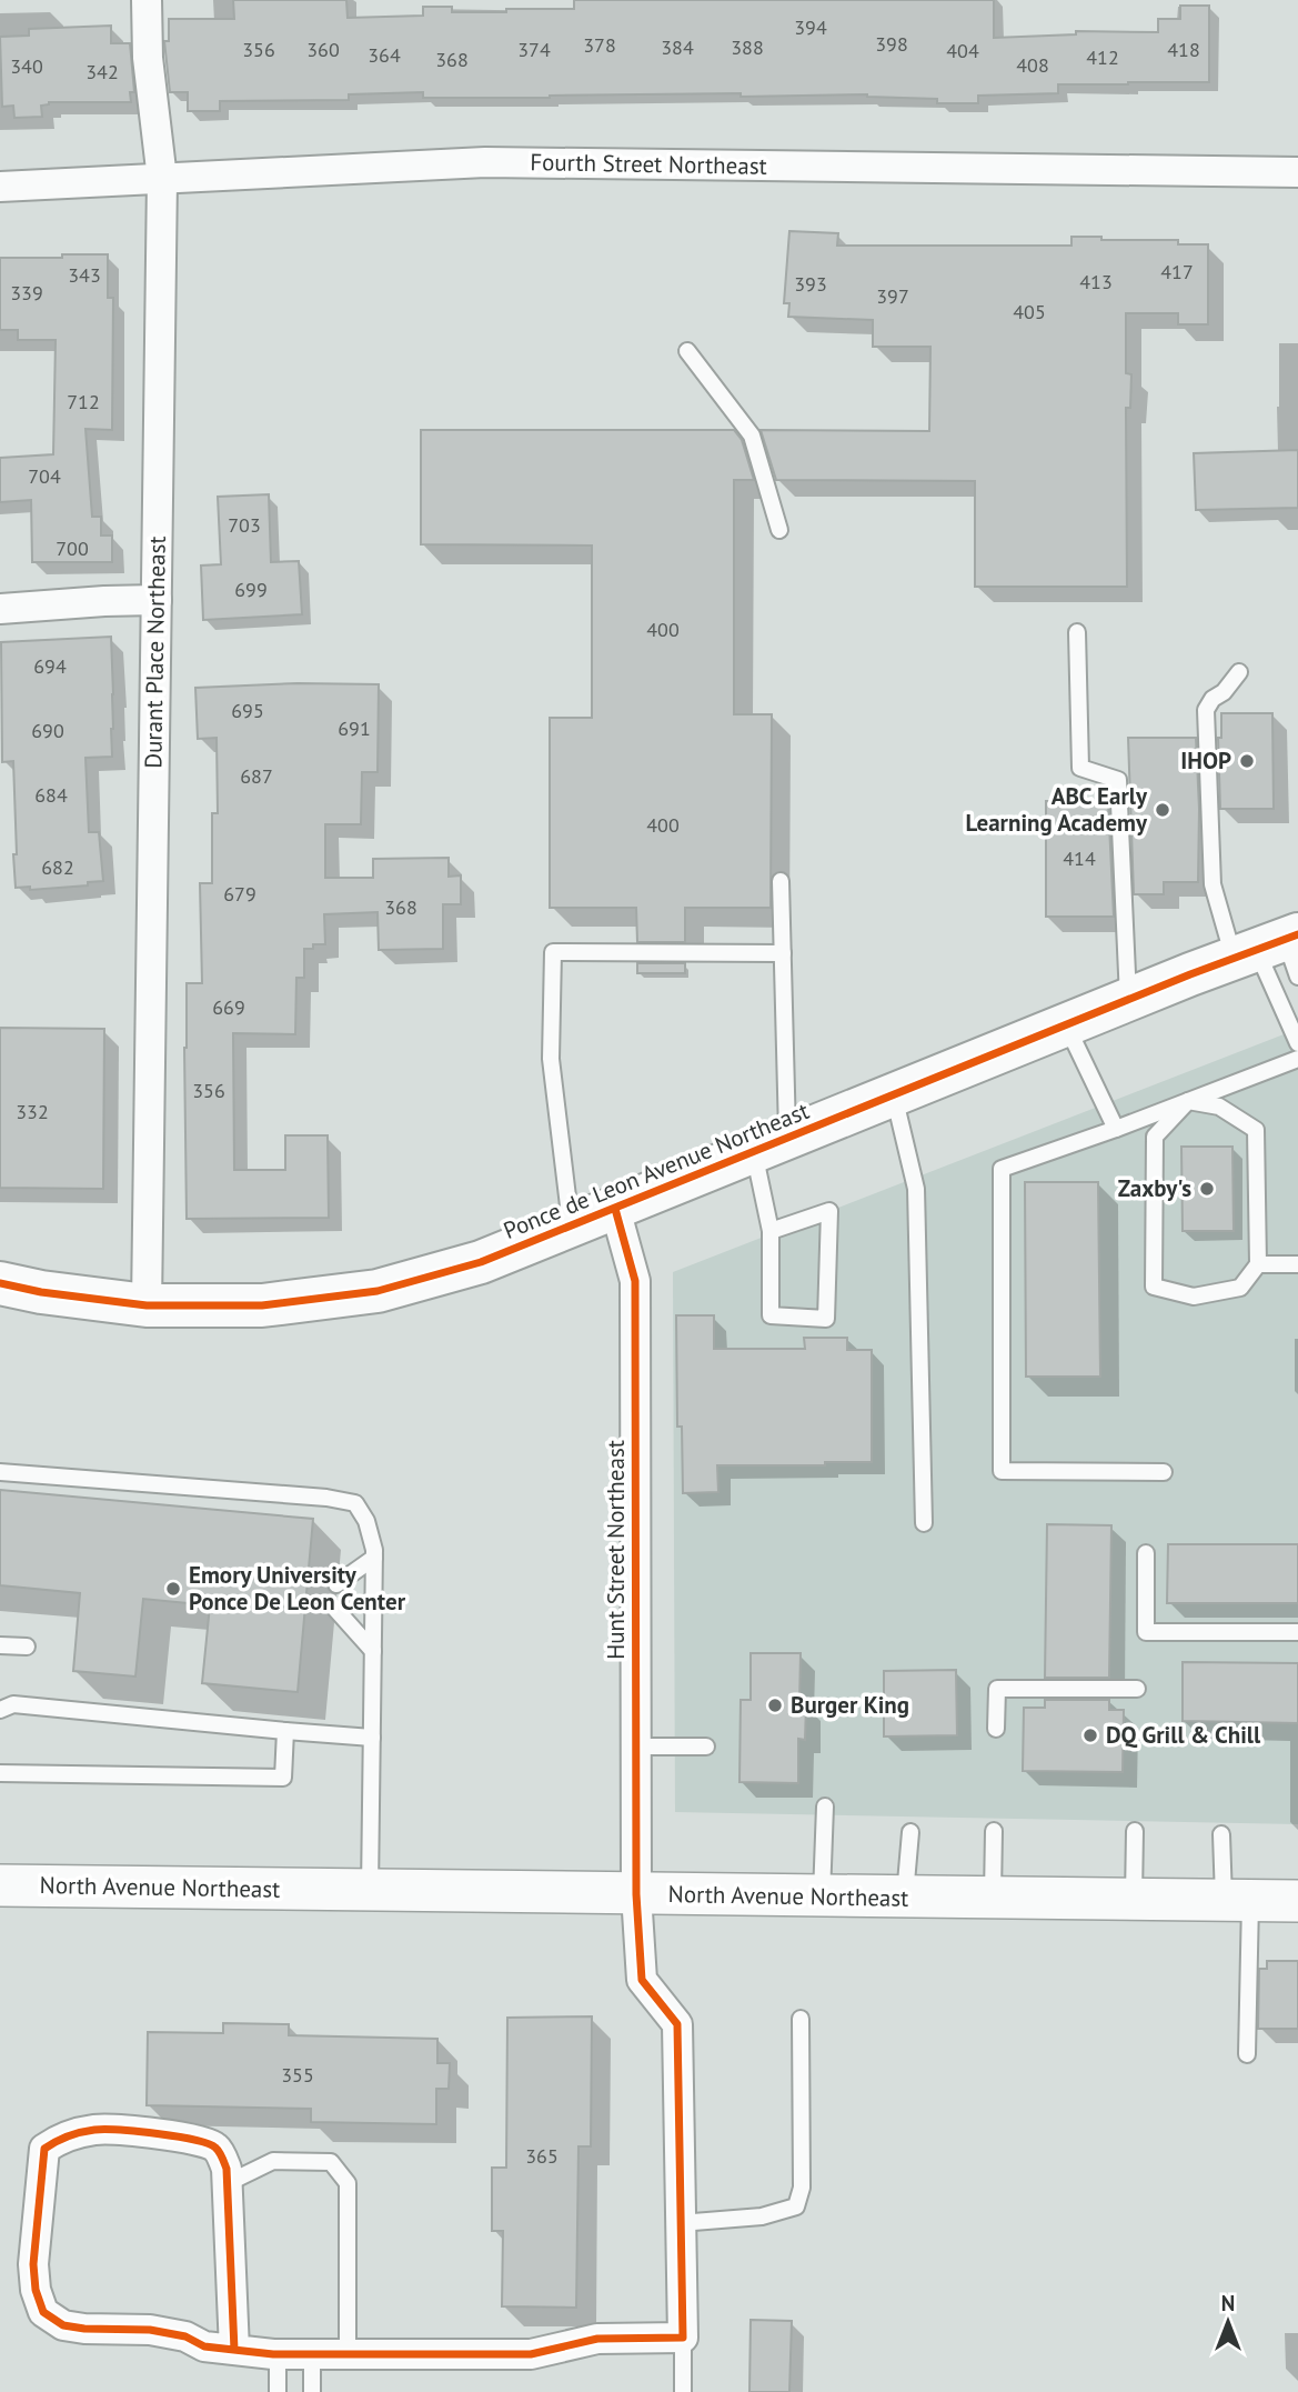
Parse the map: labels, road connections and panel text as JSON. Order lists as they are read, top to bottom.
{
  "streets": {
    "highway": ["Ponce de Leon Avenue Northeast"],
    "main road": ["North Avenue Northeast"],
    "street": ["Fourth Street Northeast", "Durant Place Northeast", "Hunt Street Northeast"]
  },
  "crossings": [
    ["Fourth Street Northeast", "Durant Place Northeast"],
    ["Durant Place Northeast", "Ponce de Leon Avenue Northeast"],
    ["Ponce de Leon Avenue Northeast", "Hunt Street Northeast"],
    ["Hunt Street Northeast", "North Avenue Northeast"]
  ],
  "places": [
    "IHOP",
    "ABC Early Learning Academy",
    "Zaxby's",
    "Emory University Ponce De Leon Center",
    "Burger King",
    "DQ Grill & Chill"
  ],
  "house_numbers": [
    "394",
    "398",
    "378",
    "384",
    "388",
    "356",
    "360",
    "374",
    "418",
    "404",
    "364",
    "412",
    "368",
    "408",
    "340",
    "342",
    "417",
    "343",
    "413",
    "393",
    "339",
    "397",
    "405",
    "712",
    "704",
    "703",
    "700",
    "699",
    "400",
    "694",
    "695",
    "691",
    "690",
    "687",
    "684",
    "400",
    "414",
    "682",
    "679",
    "368",
    "669",
    "356",
    "332",
    "355",
    "365"
  ],
  "north": "top"
}
